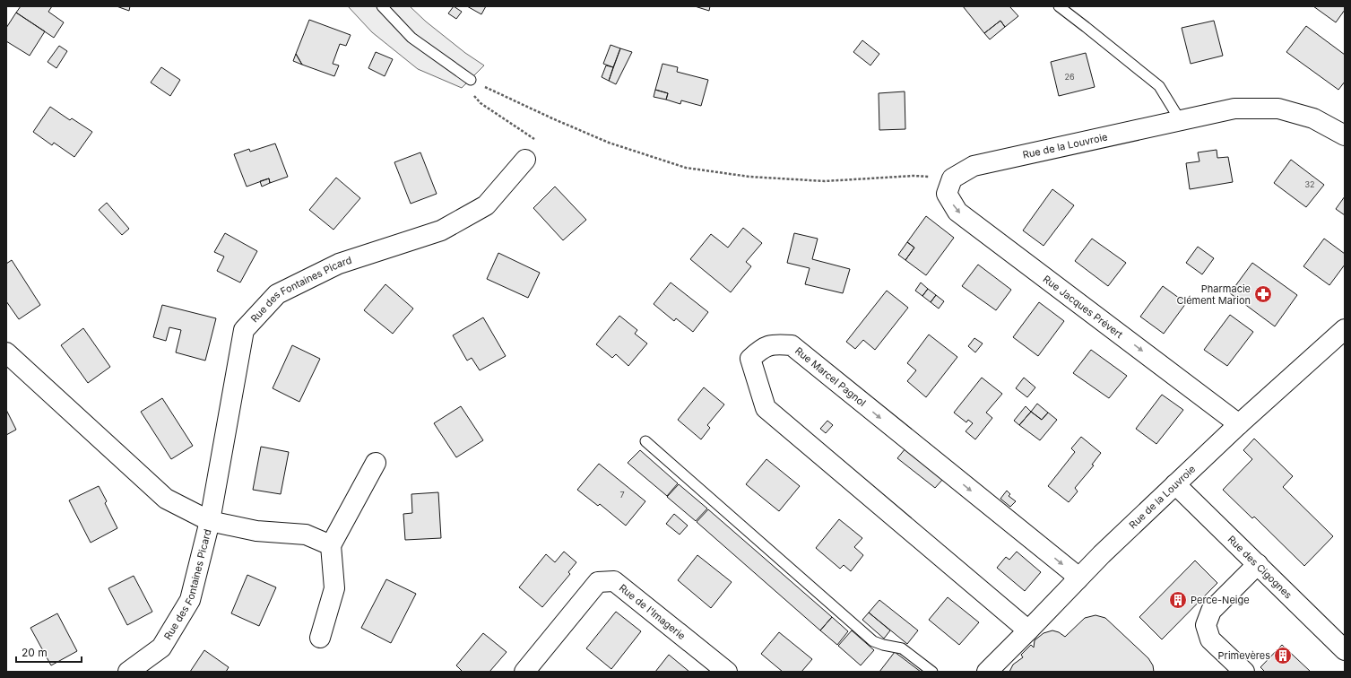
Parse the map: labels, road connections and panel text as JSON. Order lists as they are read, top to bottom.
{
  "streets": {
    "street": [
      "Rue de la Louvroie",
      "Rue des Fontaines Picard",
      "Rue Jacques Prévert",
      "Rue Marcel Pagnol",
      "Rue des Cigognes",
      "Rue de l'Imagerie"
    ]
  },
  "crossings": [
    ["Rue de la Louvroie", "Rue Jacques Prévert"],
    ["Rue de la Louvroie", "Rue Marcel Pagnol"],
    ["Rue de la Louvroie", "Rue des Cigognes"]
  ],
  "one_way": ["Rue Jacques Prévert"],
  "places": {
    "pharmacy": ["Pharmacie Clément Marion"],
    "building": ["Perce-Neige", "Primevères"]
  },
  "house_numbers": ["26", "32", "7"],
  "scale_bar": "20 m"
}
